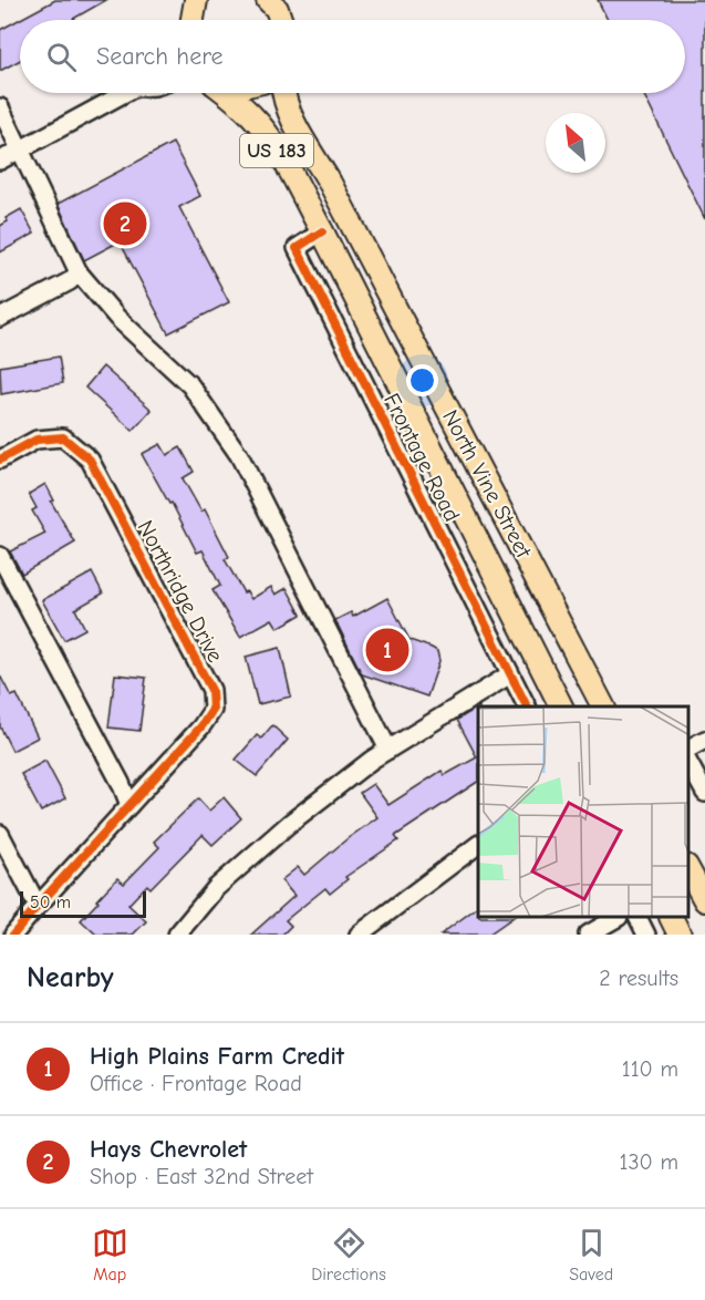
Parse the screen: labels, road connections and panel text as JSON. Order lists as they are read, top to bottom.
{
  "streets": {
    "main road": ["US 183", "North Vine Street"],
    "street": ["Frontage Road", "Northridge Drive"]
  },
  "crossings": [
    ["Frontage Road", "North Vine Street"]
  ],
  "scale_bar": "50 m",
  "north": "top left",
  "page": {
    "search": "Search here",
    "pins": ["2", "1"],
    "scale": "50 m",
    "heading": ["Nearby", "2 results"],
    "list": [
      {
        "mark": "1",
        "name": "High Plains Farm Credit",
        "note": "Office · Frontage Road",
        "value": "110 m"
      },
      {
        "mark": "2",
        "name": "Hays Chevrolet",
        "note": "Shop · East 32nd Street",
        "value": "130 m"
      }
    ],
    "nav": ["Map", "Directions", "Saved"]
  }
}
